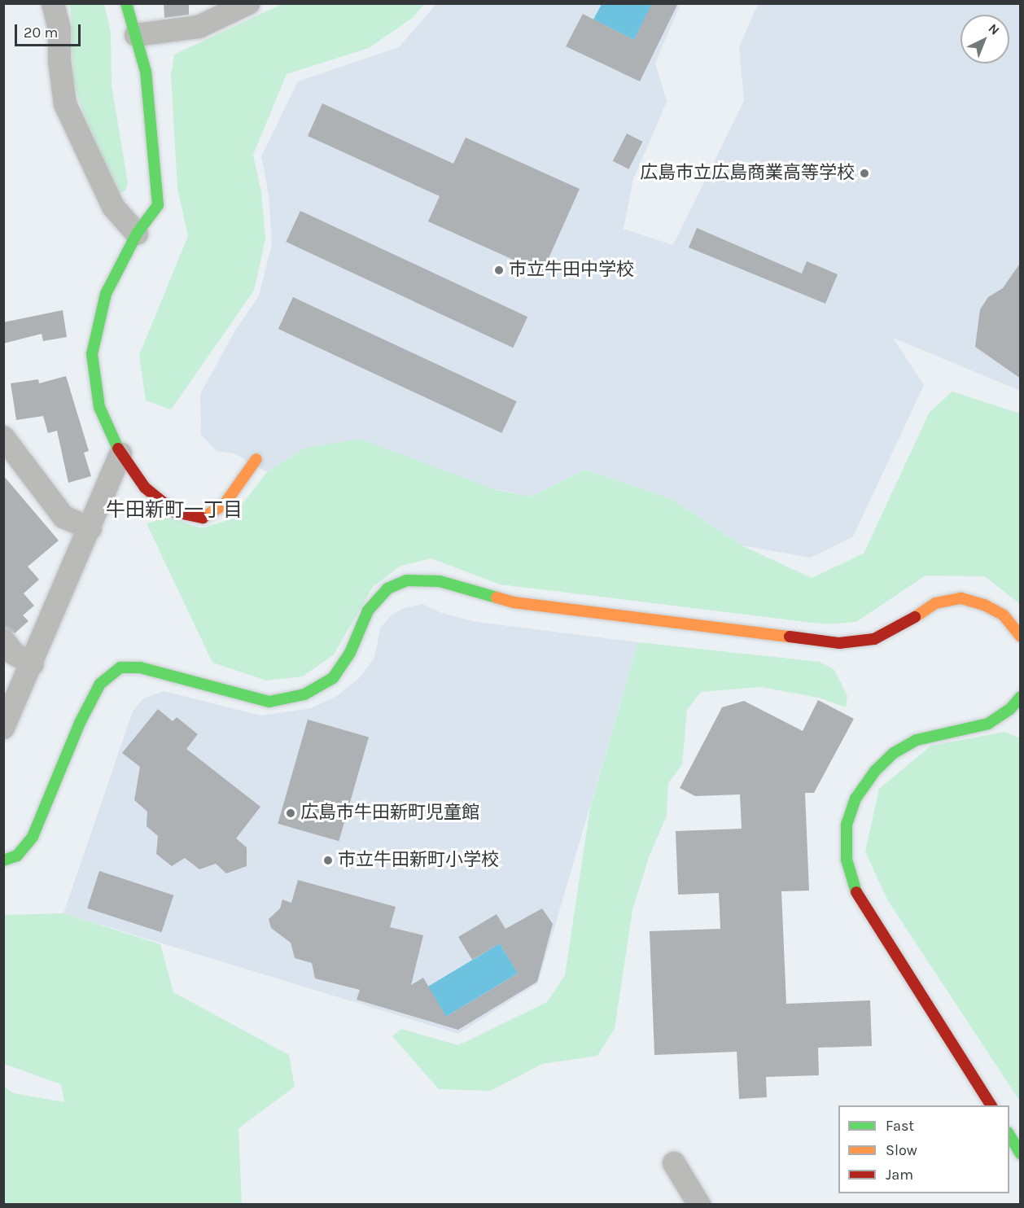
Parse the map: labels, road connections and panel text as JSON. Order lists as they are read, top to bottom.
{
  "districts": ["牛田新町一丁目"],
  "places": [
    "広島市立広島商業高等学校",
    "市立牛田中学校",
    "広島市牛田新町児童館",
    "市立牛田新町小学校"
  ],
  "legend": ["Fast", "Slow", "Jam"],
  "scale_bar": "20 m",
  "north": "top right"
}
